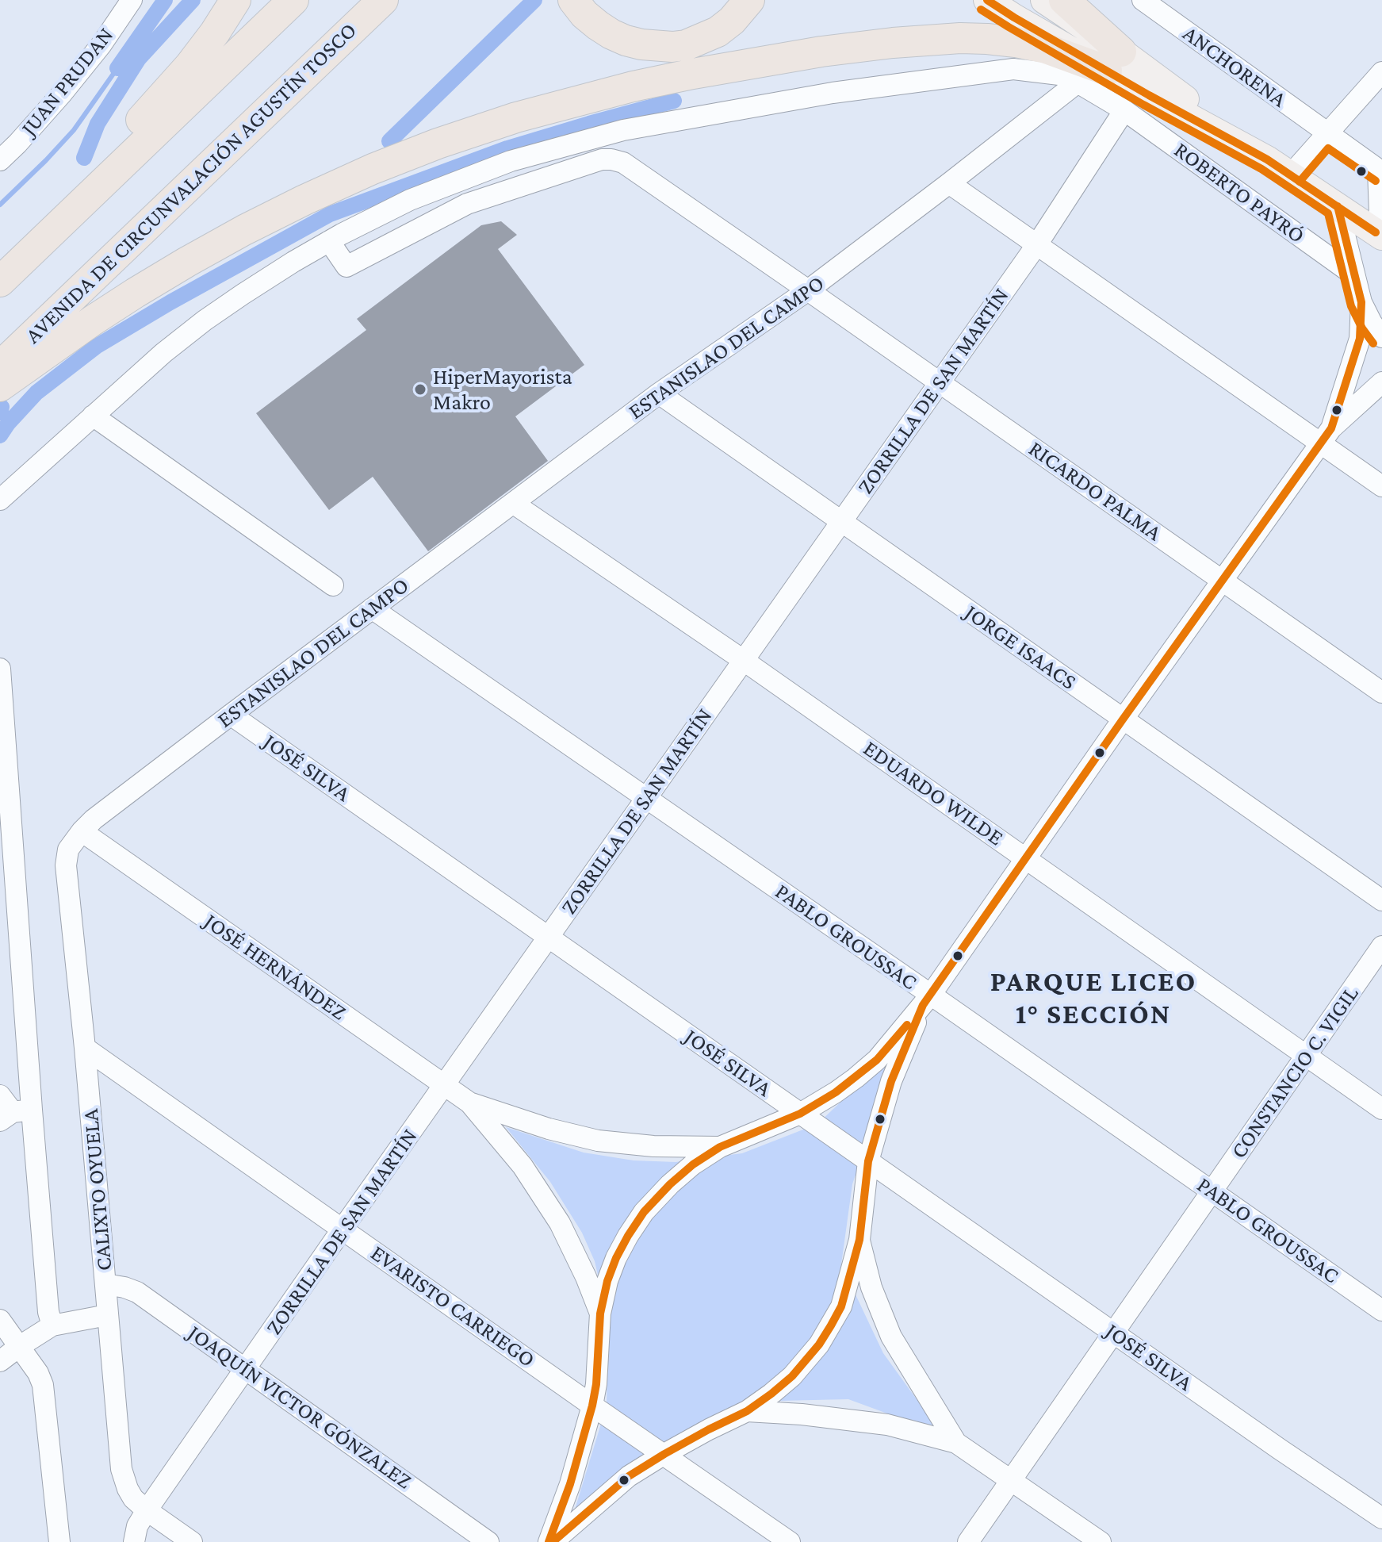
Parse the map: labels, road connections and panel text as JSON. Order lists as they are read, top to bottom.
{
  "streets": {
    "highway": ["AVENIDA DE CIRCUNVALACIÓN AGUSTÍN TOSCO"],
    "street": [
      "ANCHORENA",
      "JUAN PRUDAN",
      "ROBERTO PAYRÓ",
      "ESTANISLAO DEL CAMPO",
      "ZORRILLA DE SAN MARTÍN",
      "RICARDO PALMA",
      "JORGE ISAACS",
      "JOSÉ SILVA",
      "EDUARDO WILDE",
      "PABLO GROUSSAC",
      "JOSÉ HERNÁNDEZ",
      "CONSTANCIO C. VIGIL",
      "CALIXTO OYUELA",
      "EVARISTO CARRIEGO",
      "JOAQUÍN VICTOR GÓNZALEZ"
    ]
  },
  "crossings": [
    ["ROBERTO PAYRÓ", "ESTANISLAO DEL CAMPO"],
    ["ROBERTO PAYRÓ", "ZORRILLA DE SAN MARTÍN"],
    ["ROBERTO PAYRÓ", "RICARDO PALMA"],
    ["ESTANISLAO DEL CAMPO", "RICARDO PALMA"],
    ["ESTANISLAO DEL CAMPO", "JORGE ISAACS"],
    ["ESTANISLAO DEL CAMPO", "JOSÉ SILVA"],
    ["ESTANISLAO DEL CAMPO", "EDUARDO WILDE"],
    ["ESTANISLAO DEL CAMPO", "PABLO GROUSSAC"],
    ["ESTANISLAO DEL CAMPO", "JOSÉ HERNÁNDEZ"],
    ["ESTANISLAO DEL CAMPO", "CALIXTO OYUELA"],
    ["ZORRILLA DE SAN MARTÍN", "RICARDO PALMA"],
    ["ZORRILLA DE SAN MARTÍN", "JORGE ISAACS"],
    ["ZORRILLA DE SAN MARTÍN", "JOSÉ SILVA"],
    ["ZORRILLA DE SAN MARTÍN", "EDUARDO WILDE"],
    ["ZORRILLA DE SAN MARTÍN", "PABLO GROUSSAC"],
    ["ZORRILLA DE SAN MARTÍN", "JOSÉ HERNÁNDEZ"],
    ["ZORRILLA DE SAN MARTÍN", "CALIXTO OYUELA"],
    ["ZORRILLA DE SAN MARTÍN", "EVARISTO CARRIEGO"],
    ["ZORRILLA DE SAN MARTÍN", "JOAQUÍN VICTOR GÓNZALEZ"],
    ["JOSÉ SILVA", "CONSTANCIO C. VIGIL"],
    ["EDUARDO WILDE", "CONSTANCIO C. VIGIL"],
    ["PABLO GROUSSAC", "CONSTANCIO C. VIGIL"],
    ["JOSÉ HERNÁNDEZ", "CALIXTO OYUELA"],
    ["CALIXTO OYUELA", "EVARISTO CARRIEGO"],
    ["CALIXTO OYUELA", "JOAQUÍN VICTOR GÓNZALEZ"]
  ],
  "districts": ["PARQUE LICEO 1° SECCIÓN"],
  "places": ["HiperMayorista Makro"]
}
